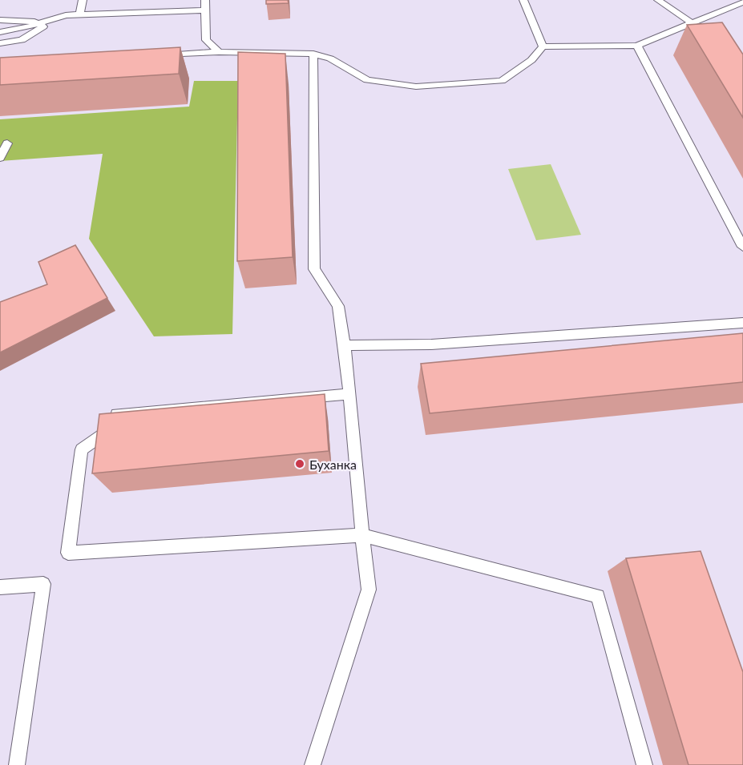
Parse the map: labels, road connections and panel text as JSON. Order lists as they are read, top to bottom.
{
  "places": ["Буханка"]
}
